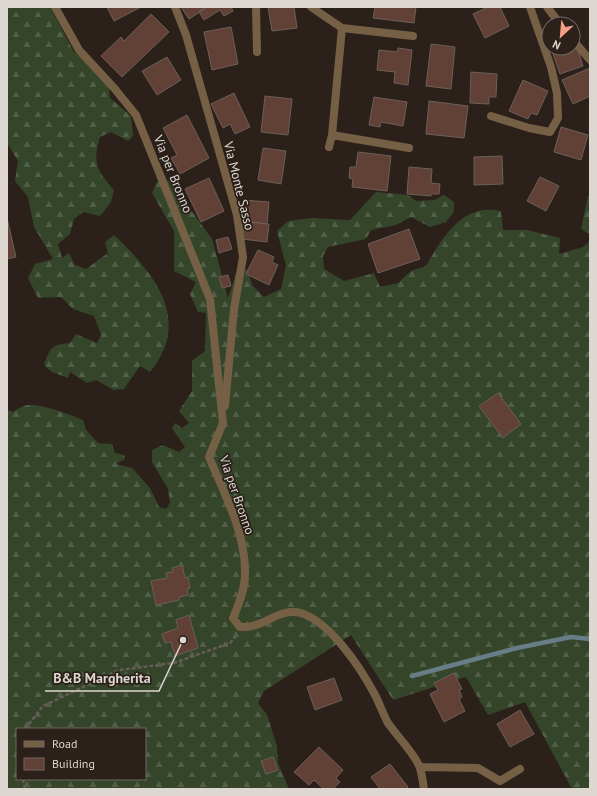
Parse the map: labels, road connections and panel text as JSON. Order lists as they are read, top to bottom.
{
  "streets": {
    "street": ["Via per Bronno", "Via Monte Sasso"]
  },
  "crossings": [
    ["Via per Bronno", "Via Monte Sasso"]
  ],
  "places": ["B&B Margherita"],
  "legend": ["Road", "Building"],
  "north": "bottom left"
}
